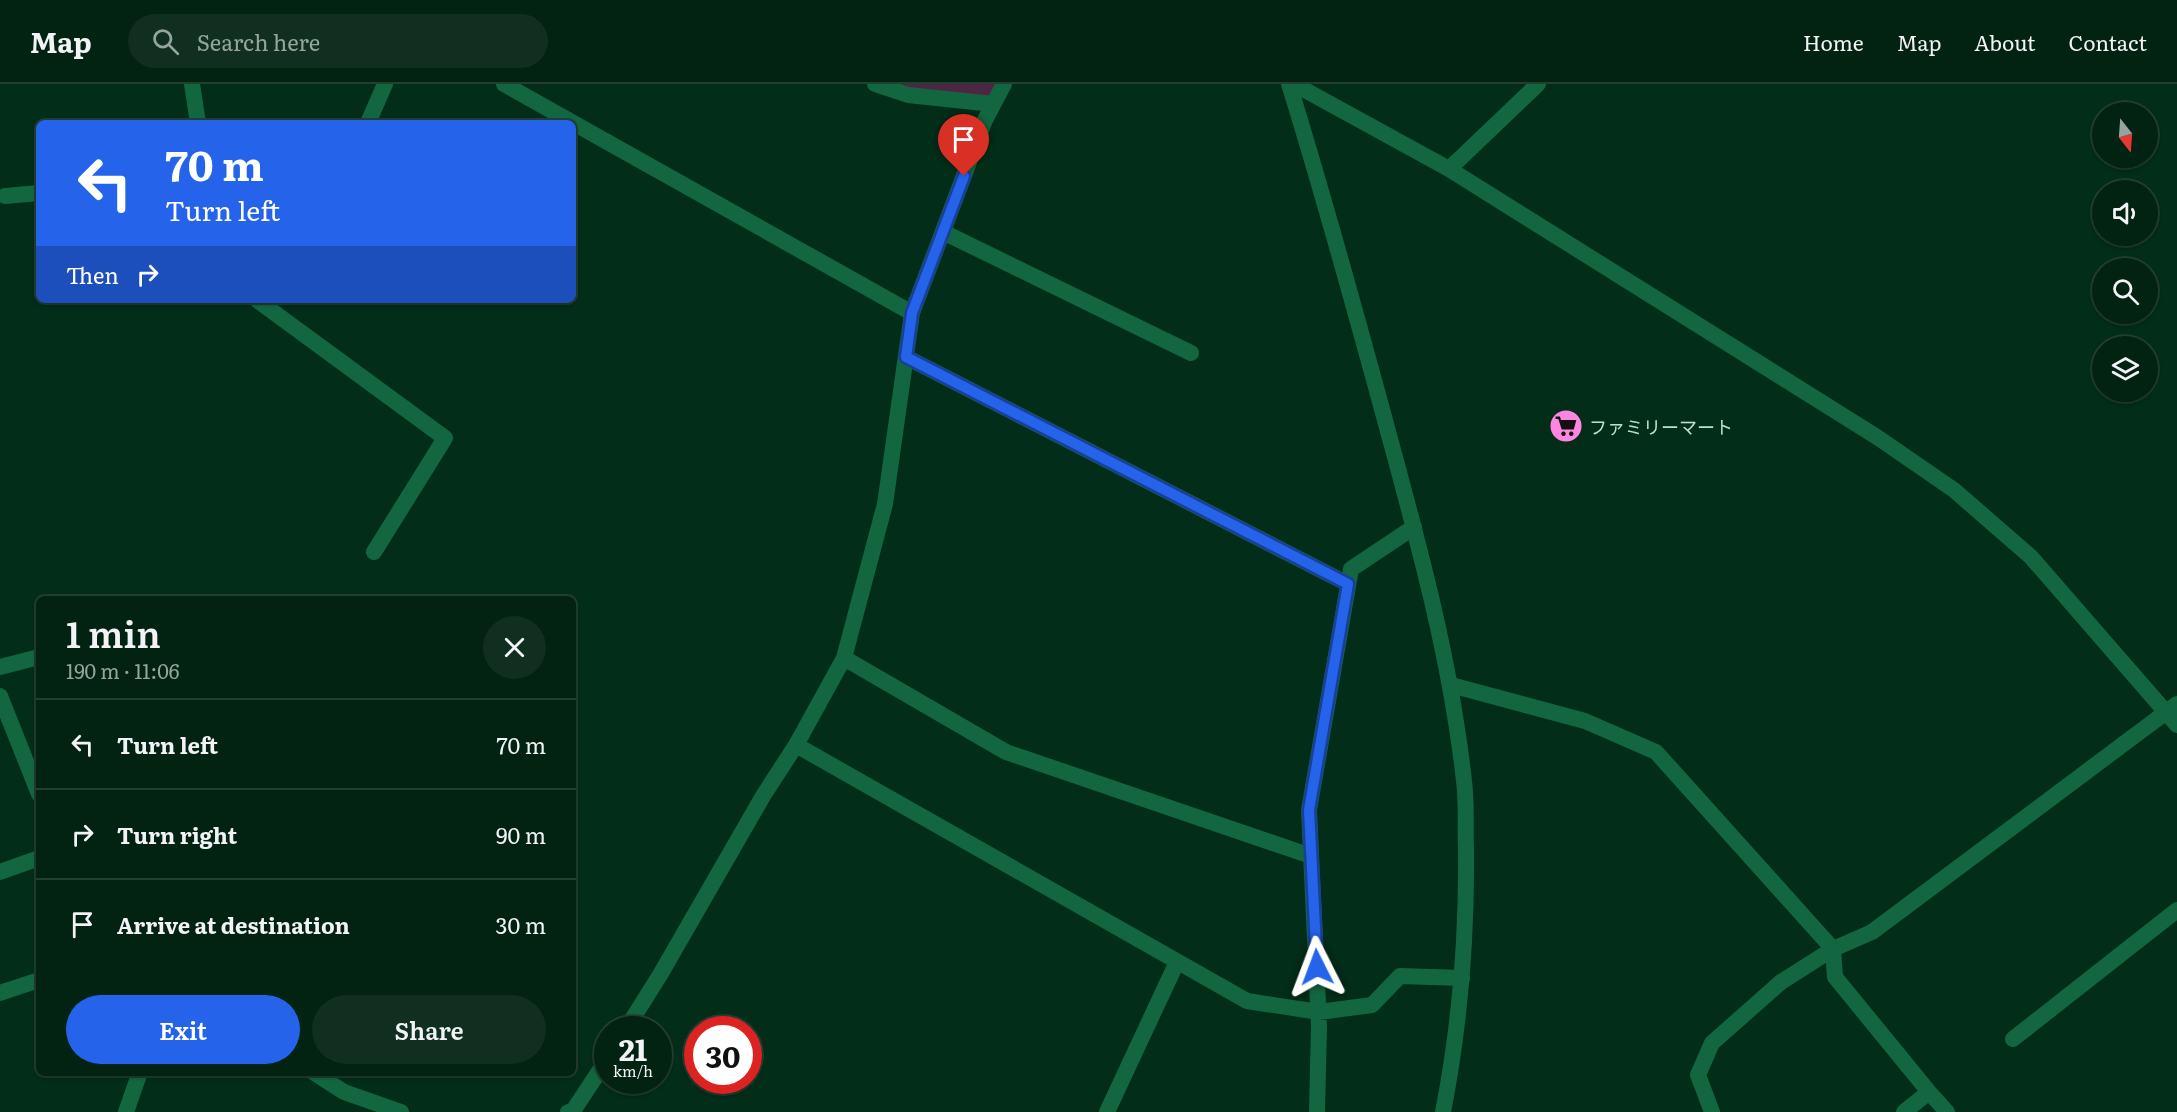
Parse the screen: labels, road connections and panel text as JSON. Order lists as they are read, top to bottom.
{
  "places": {
    "supermarket": ["ファミリーマート"]
  },
  "north": "bottom",
  "page": {
    "header": "Map",
    "search": "Search here",
    "nav": [
      "Home",
      "Map",
      "About",
      "Contact"
    ],
    "turn": ["70 m", "Turn left"],
    "then": "Then",
    "heading": ["1 min", "190 m · 11:06"],
    "list": [
      {
        "name": "Turn left",
        "value": "70 m"
      },
      {
        "name": "Turn right",
        "value": "90 m"
      },
      {
        "name": "Arrive at destination",
        "value": "30 m"
      }
    ],
    "buttons": ["Exit", "Share"],
    "speed": "21 km/h",
    "limit": "30"
  }
}
